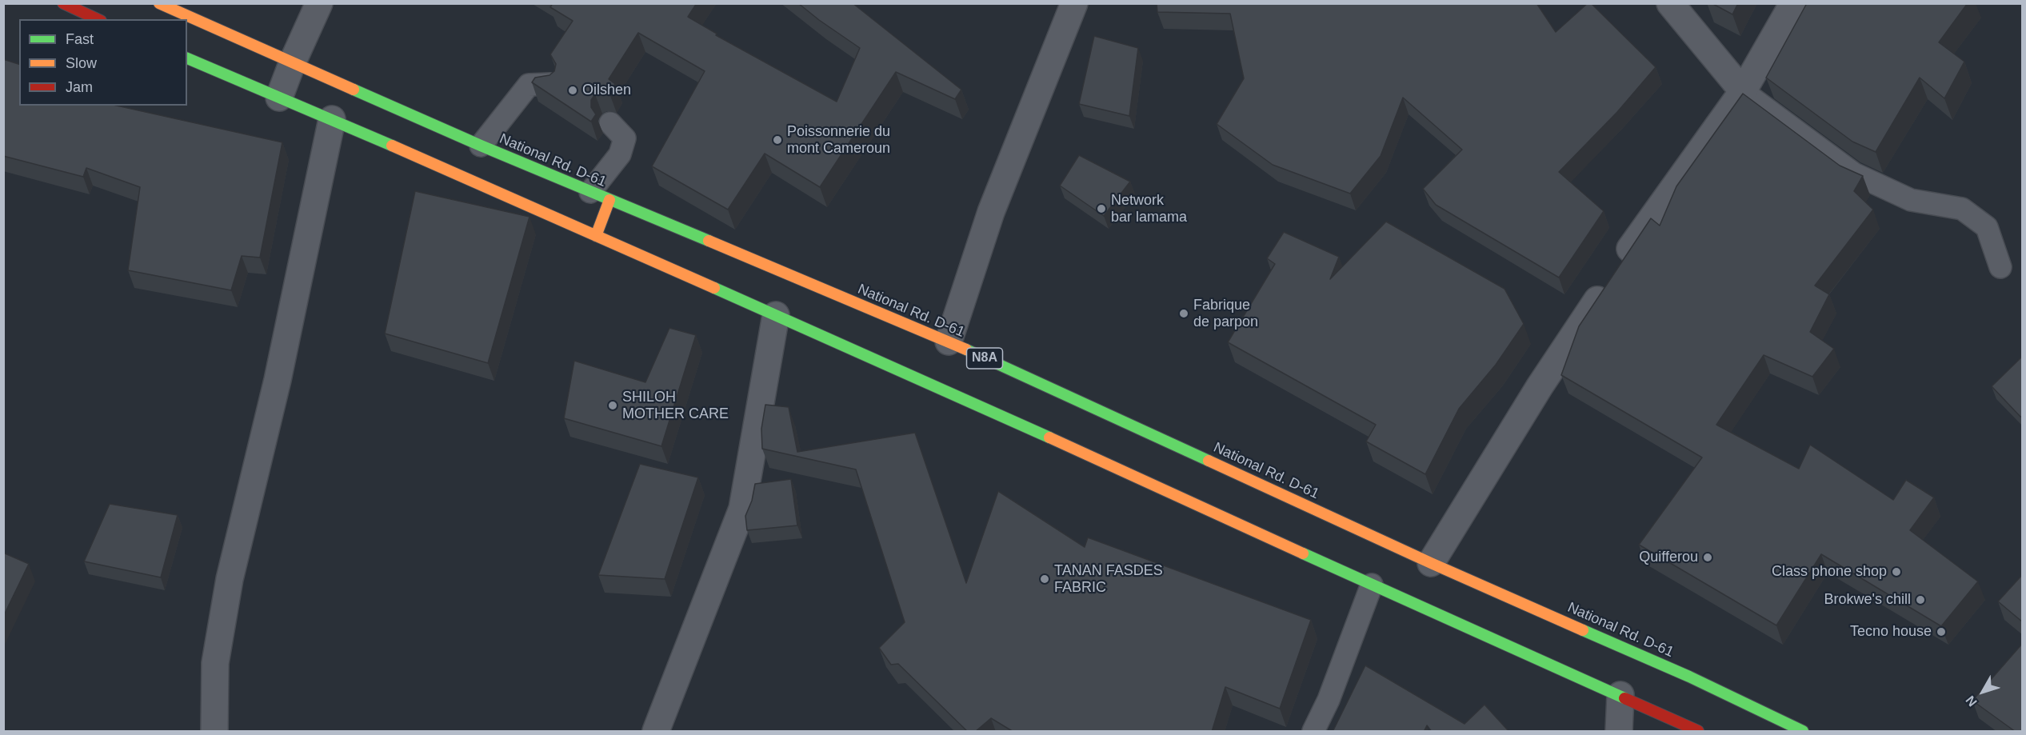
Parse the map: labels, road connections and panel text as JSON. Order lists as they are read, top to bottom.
{
  "streets": {
    "main road": ["National Rd. D-61", "N8A"]
  },
  "places": [
    "Oilshen",
    "Poissonnerie du mont Cameroun",
    "Network bar lamama",
    "Fabrique de parpon",
    "SHILOH MOTHER CARE",
    "Quifferou",
    "Class phone shop",
    "TANAN FASDES FABRIC",
    "Brokwe's chill",
    "Tecno house"
  ],
  "legend": ["Fast", "Slow", "Jam"],
  "north": "bottom left"
}
